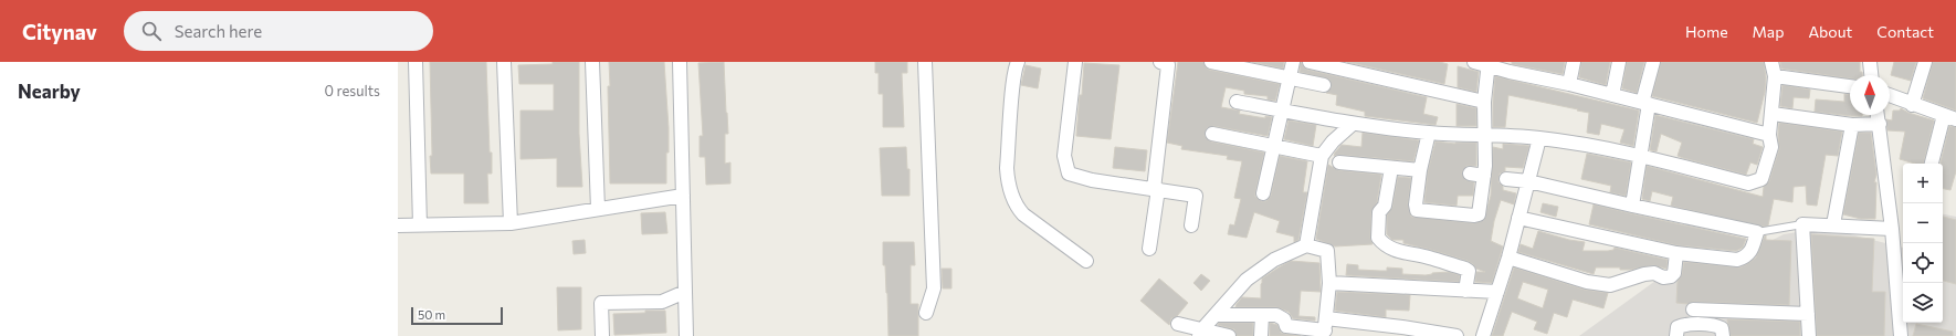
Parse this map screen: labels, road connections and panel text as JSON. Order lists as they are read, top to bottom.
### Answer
{
  "scale_bar": "50 m",
  "north": "top",
  "page": {
    "header": "Citynav",
    "search": "Search here",
    "nav": [
      "Home",
      "Map",
      "About",
      "Contact"
    ],
    "heading": ["Nearby", "0 results"],
    "map_buttons": ["+", "−"],
    "scale": "50 m"
  }
}
